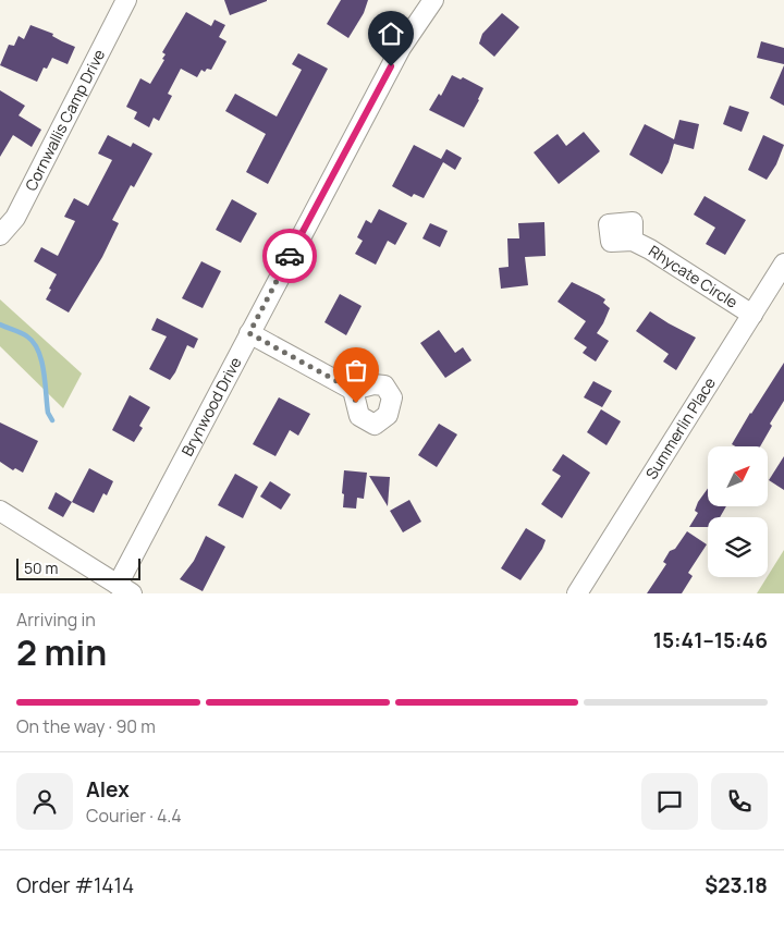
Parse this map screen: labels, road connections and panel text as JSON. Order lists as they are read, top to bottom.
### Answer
{
  "streets": {
    "street": [
      "Cornwallis Camp Drive",
      "Rhycate Circle",
      "Brynwood Drive",
      "Summerlin Place"
    ]
  },
  "crossings": [
    ["Rhycate Circle", "Summerlin Place"]
  ],
  "scale_bar": "50 m",
  "north": "top right",
  "page": {
    "scale": "50 m",
    "heading": ["2 min", "Arriving in", "15:41–15:46"],
    "panel": [
      "Alex",
      "Courier · 4.4",
      "Order #1414",
      "$23.18"
    ],
    "bar": "On the way · 90 m"
  }
}
